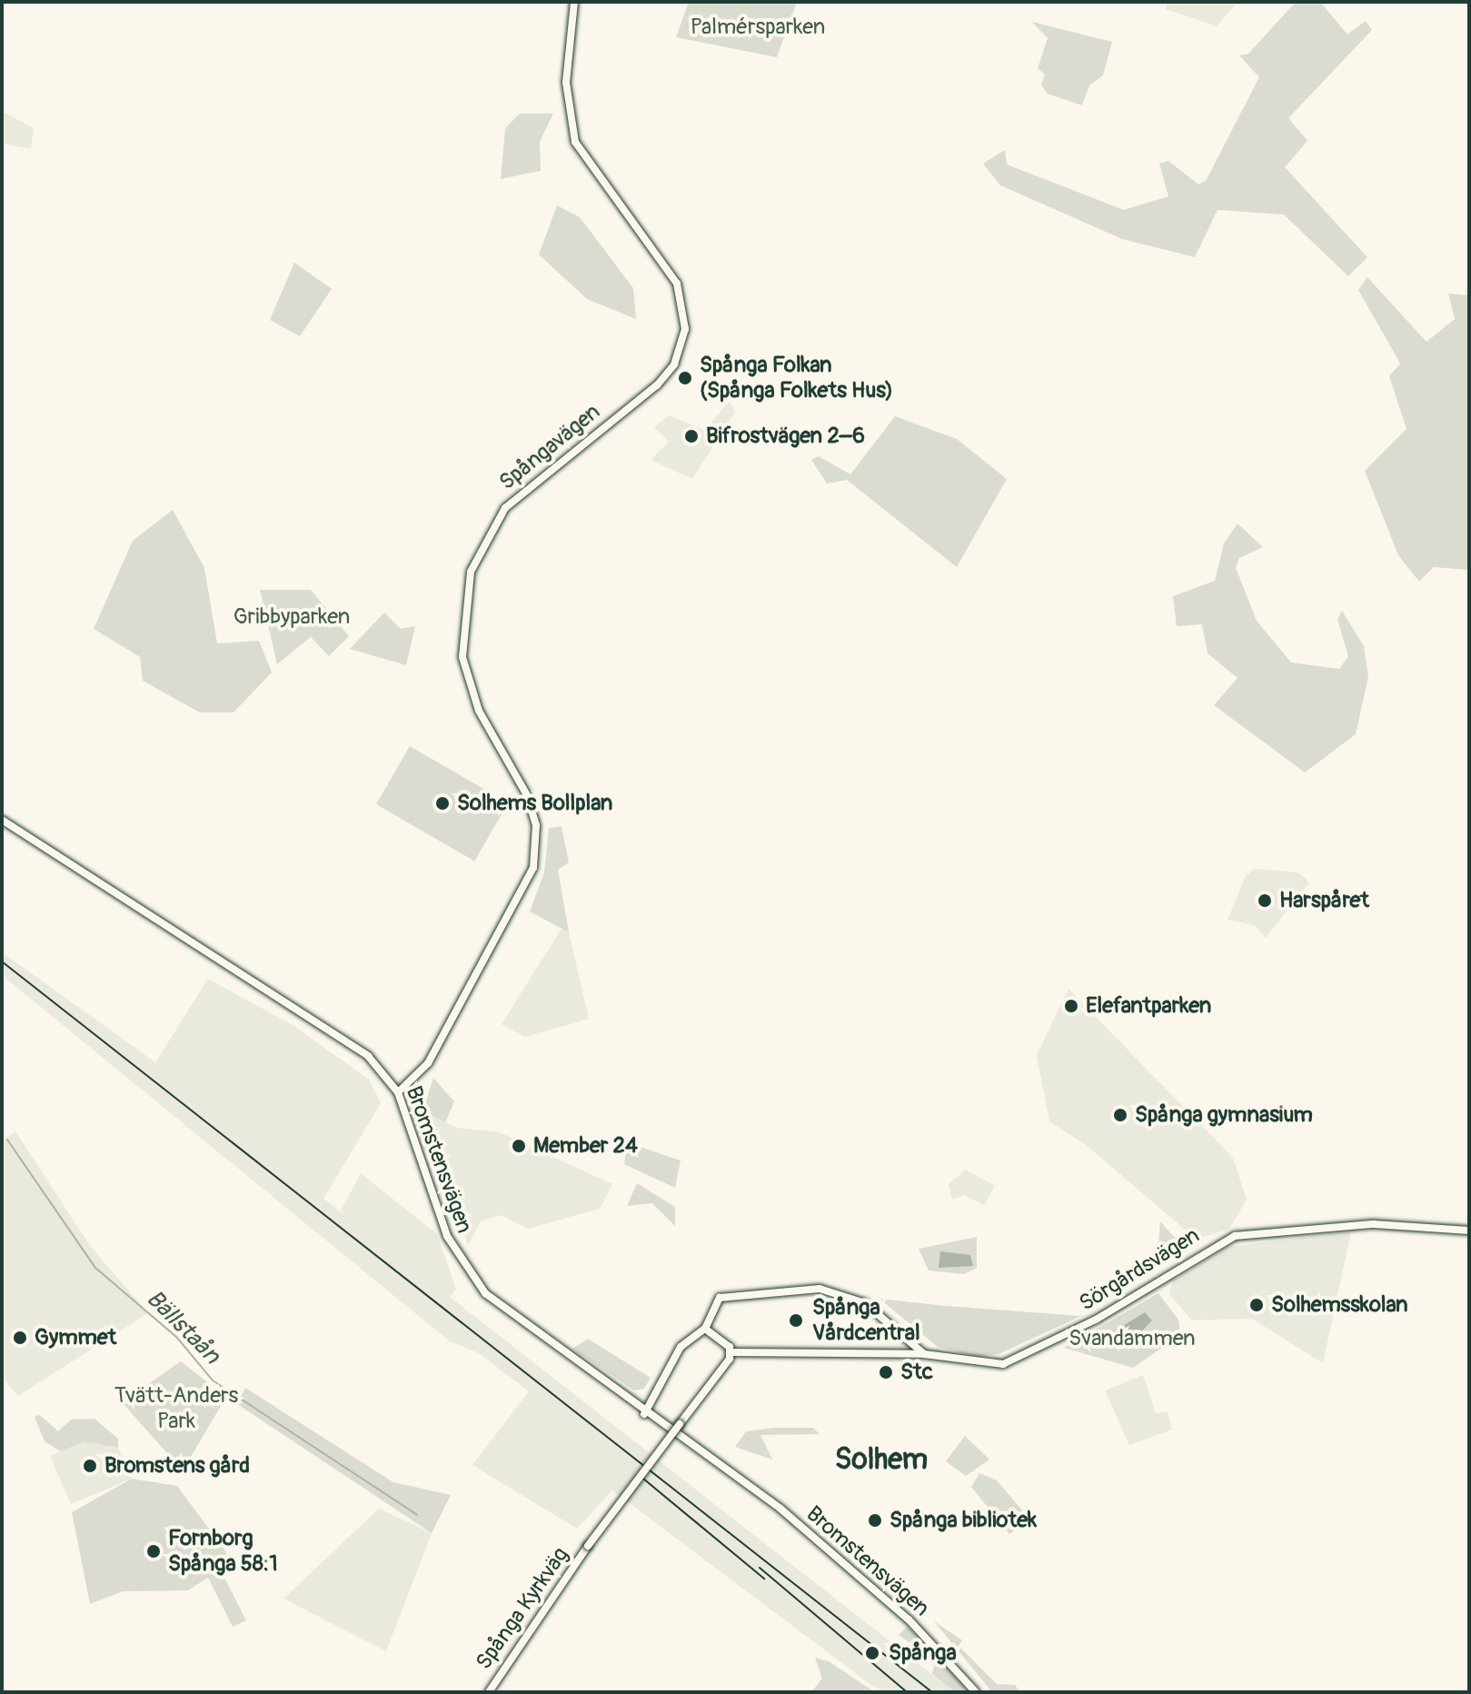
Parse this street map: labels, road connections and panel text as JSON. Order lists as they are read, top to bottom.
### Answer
{
  "streets": {
    "street": [
      "Spångavägen",
      "Bromstensvägen",
      "Sörgårdsvägen",
      "Spånga Kyrkväg"
    ]
  },
  "crossings": [
    ["Spångavägen", "Bromstensvägen"],
    ["Sörgårdsvägen", "Spånga Kyrkväg"]
  ],
  "districts": ["Solhem"],
  "water": ["Bällstaån"],
  "parks": [
    "Palmérsparken",
    "Gribbyparken",
    "Svandammen",
    "Tvätt-Anders Park"
  ],
  "places": [
    "Spånga Folkan (Spånga Folkets Hus)",
    "Bifrostvägen 2–6",
    "Solhems Bollplan",
    "Harspåret",
    "Elefantparken",
    "Spånga gymnasium",
    "Member 24",
    "Solhemsskolan",
    "Spånga Vårdcentral",
    "Gymmet",
    "Stc",
    "Bromstens gård",
    "Spånga bibliotek",
    "Fornborg Spånga 58:1",
    "Spånga"
  ]
}
